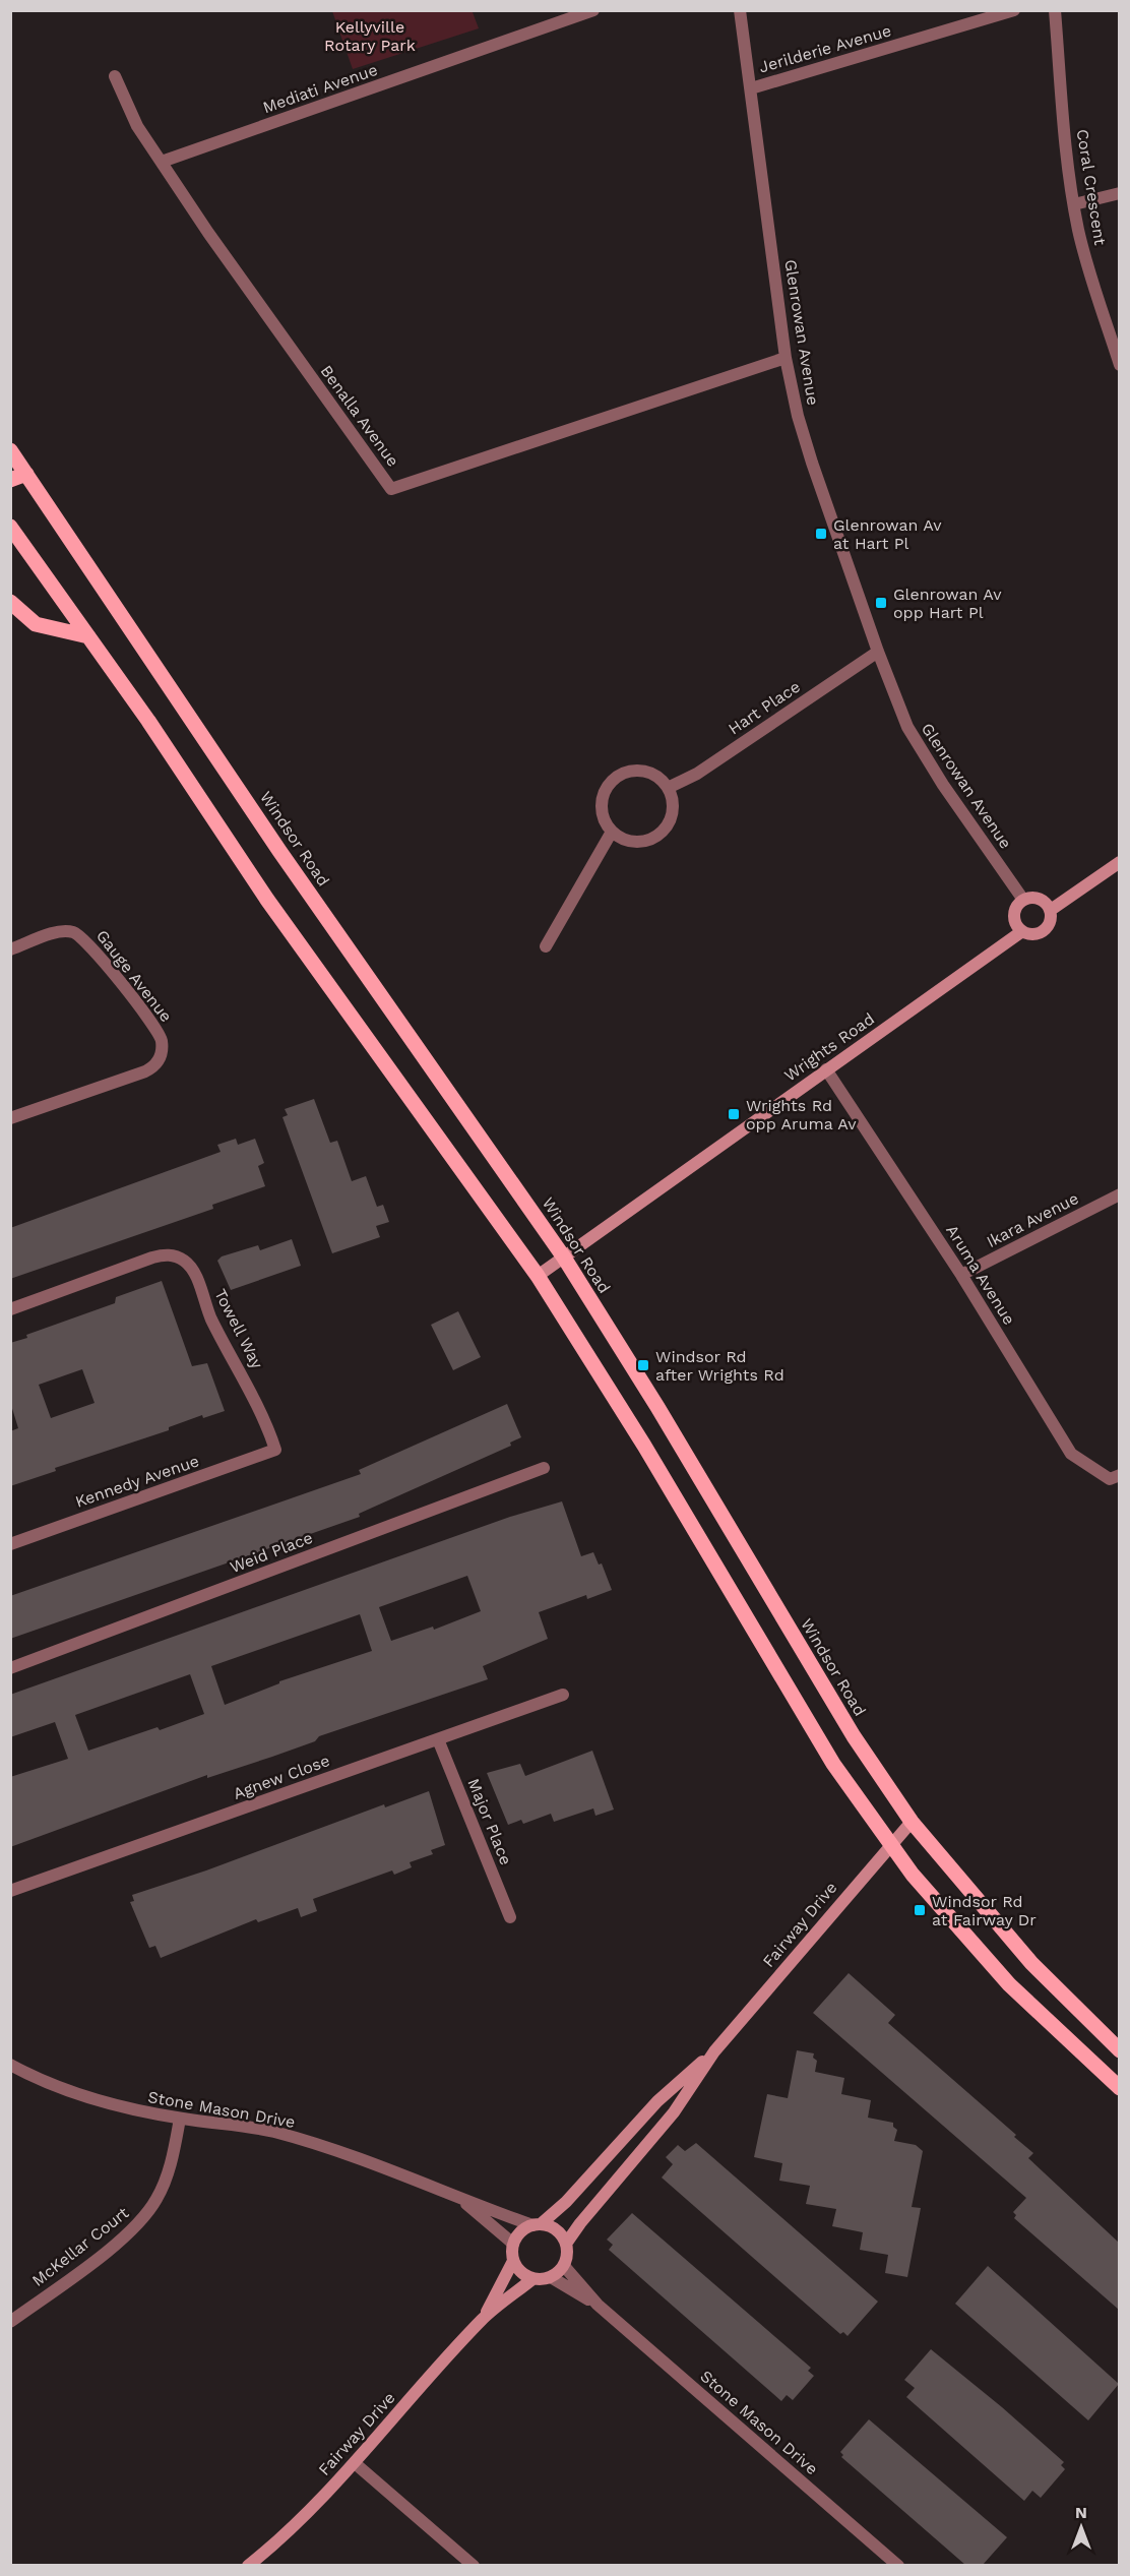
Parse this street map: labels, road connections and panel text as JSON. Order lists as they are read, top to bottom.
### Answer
{
  "streets": {
    "main road": ["Windsor Road"],
    "street": [
      "Jerilderie Avenue",
      "Mediati Avenue",
      "Coral Crescent",
      "Glenrowan Avenue",
      "Benalla Avenue",
      "Hart Place",
      "Gauge Avenue",
      "Wrights Road",
      "Ikara Avenue",
      "Aruma Avenue",
      "Towell Way",
      "Kennedy Avenue",
      "Weid Place",
      "Agnew Close",
      "Major Place",
      "Fairway Drive",
      "Stone Mason Drive",
      "McKellar Court"
    ]
  },
  "crossings": [
    ["Jerilderie Avenue", "Glenrowan Avenue"],
    ["Mediati Avenue", "Benalla Avenue"],
    ["Glenrowan Avenue", "Benalla Avenue"],
    ["Glenrowan Avenue", "Hart Place"],
    ["Glenrowan Avenue", "Wrights Road"],
    ["Windsor Road", "Wrights Road"],
    ["Windsor Road", "Fairway Drive"],
    ["Wrights Road", "Aruma Avenue"],
    ["Ikara Avenue", "Aruma Avenue"],
    ["Towell Way", "Kennedy Avenue"],
    ["Agnew Close", "Major Place"],
    ["Fairway Drive", "Stone Mason Drive"],
    ["Stone Mason Drive", "McKellar Court"]
  ],
  "parks": ["Kellyville Rotary Park"],
  "places": {
    "transit": [
      "Glenrowan Av at Hart Pl",
      "Glenrowan Av opp Hart Pl",
      "Wrights Rd opp Aruma Av",
      "Windsor Rd after Wrights Rd",
      "Windsor Rd at Fairway Dr"
    ]
  },
  "north": "top"
}
